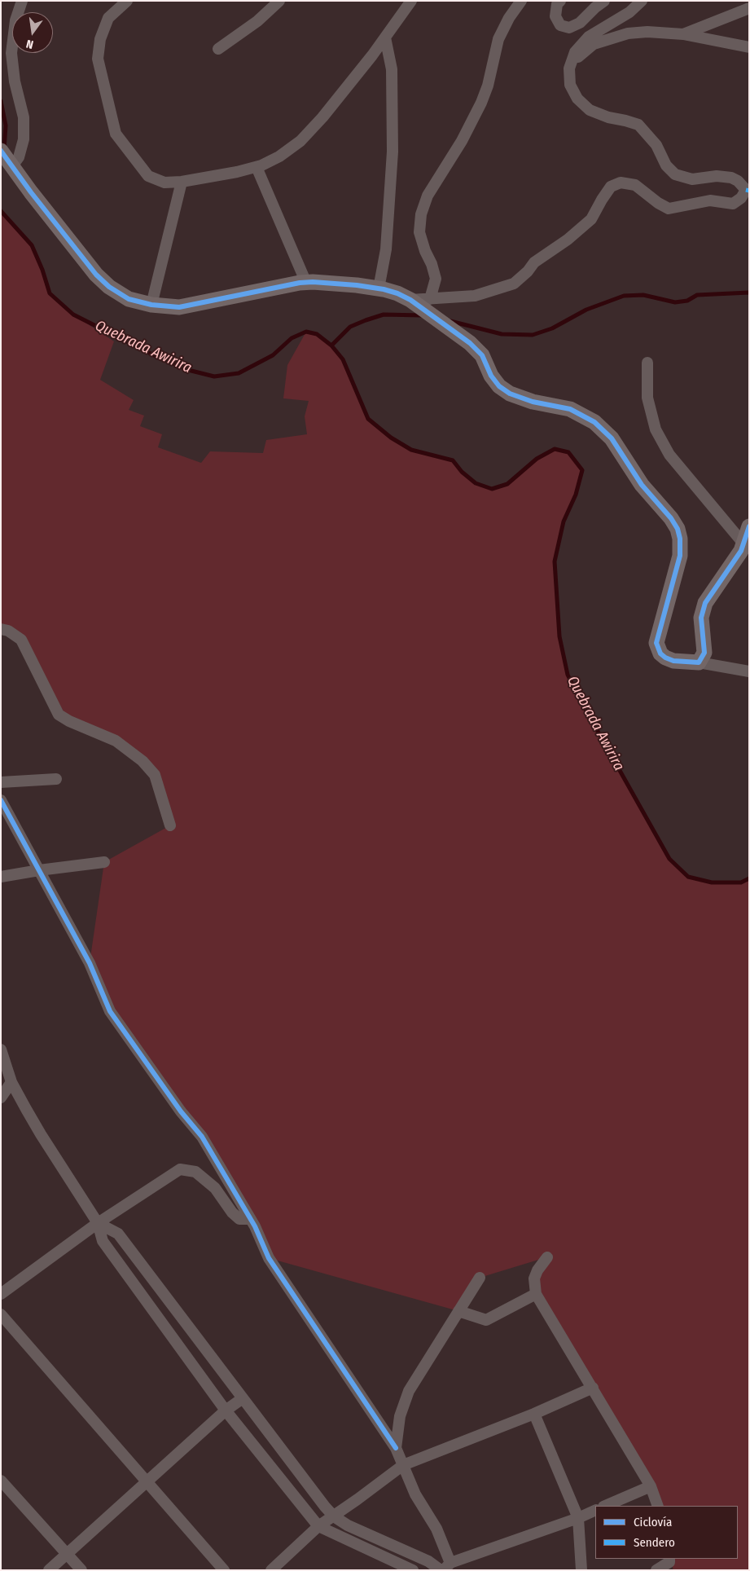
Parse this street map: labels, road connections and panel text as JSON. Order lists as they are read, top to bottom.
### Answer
{
  "water": ["Quebrada Awirira"],
  "legend": ["Ciclovía", "Sendero"],
  "north": "bottom"
}
